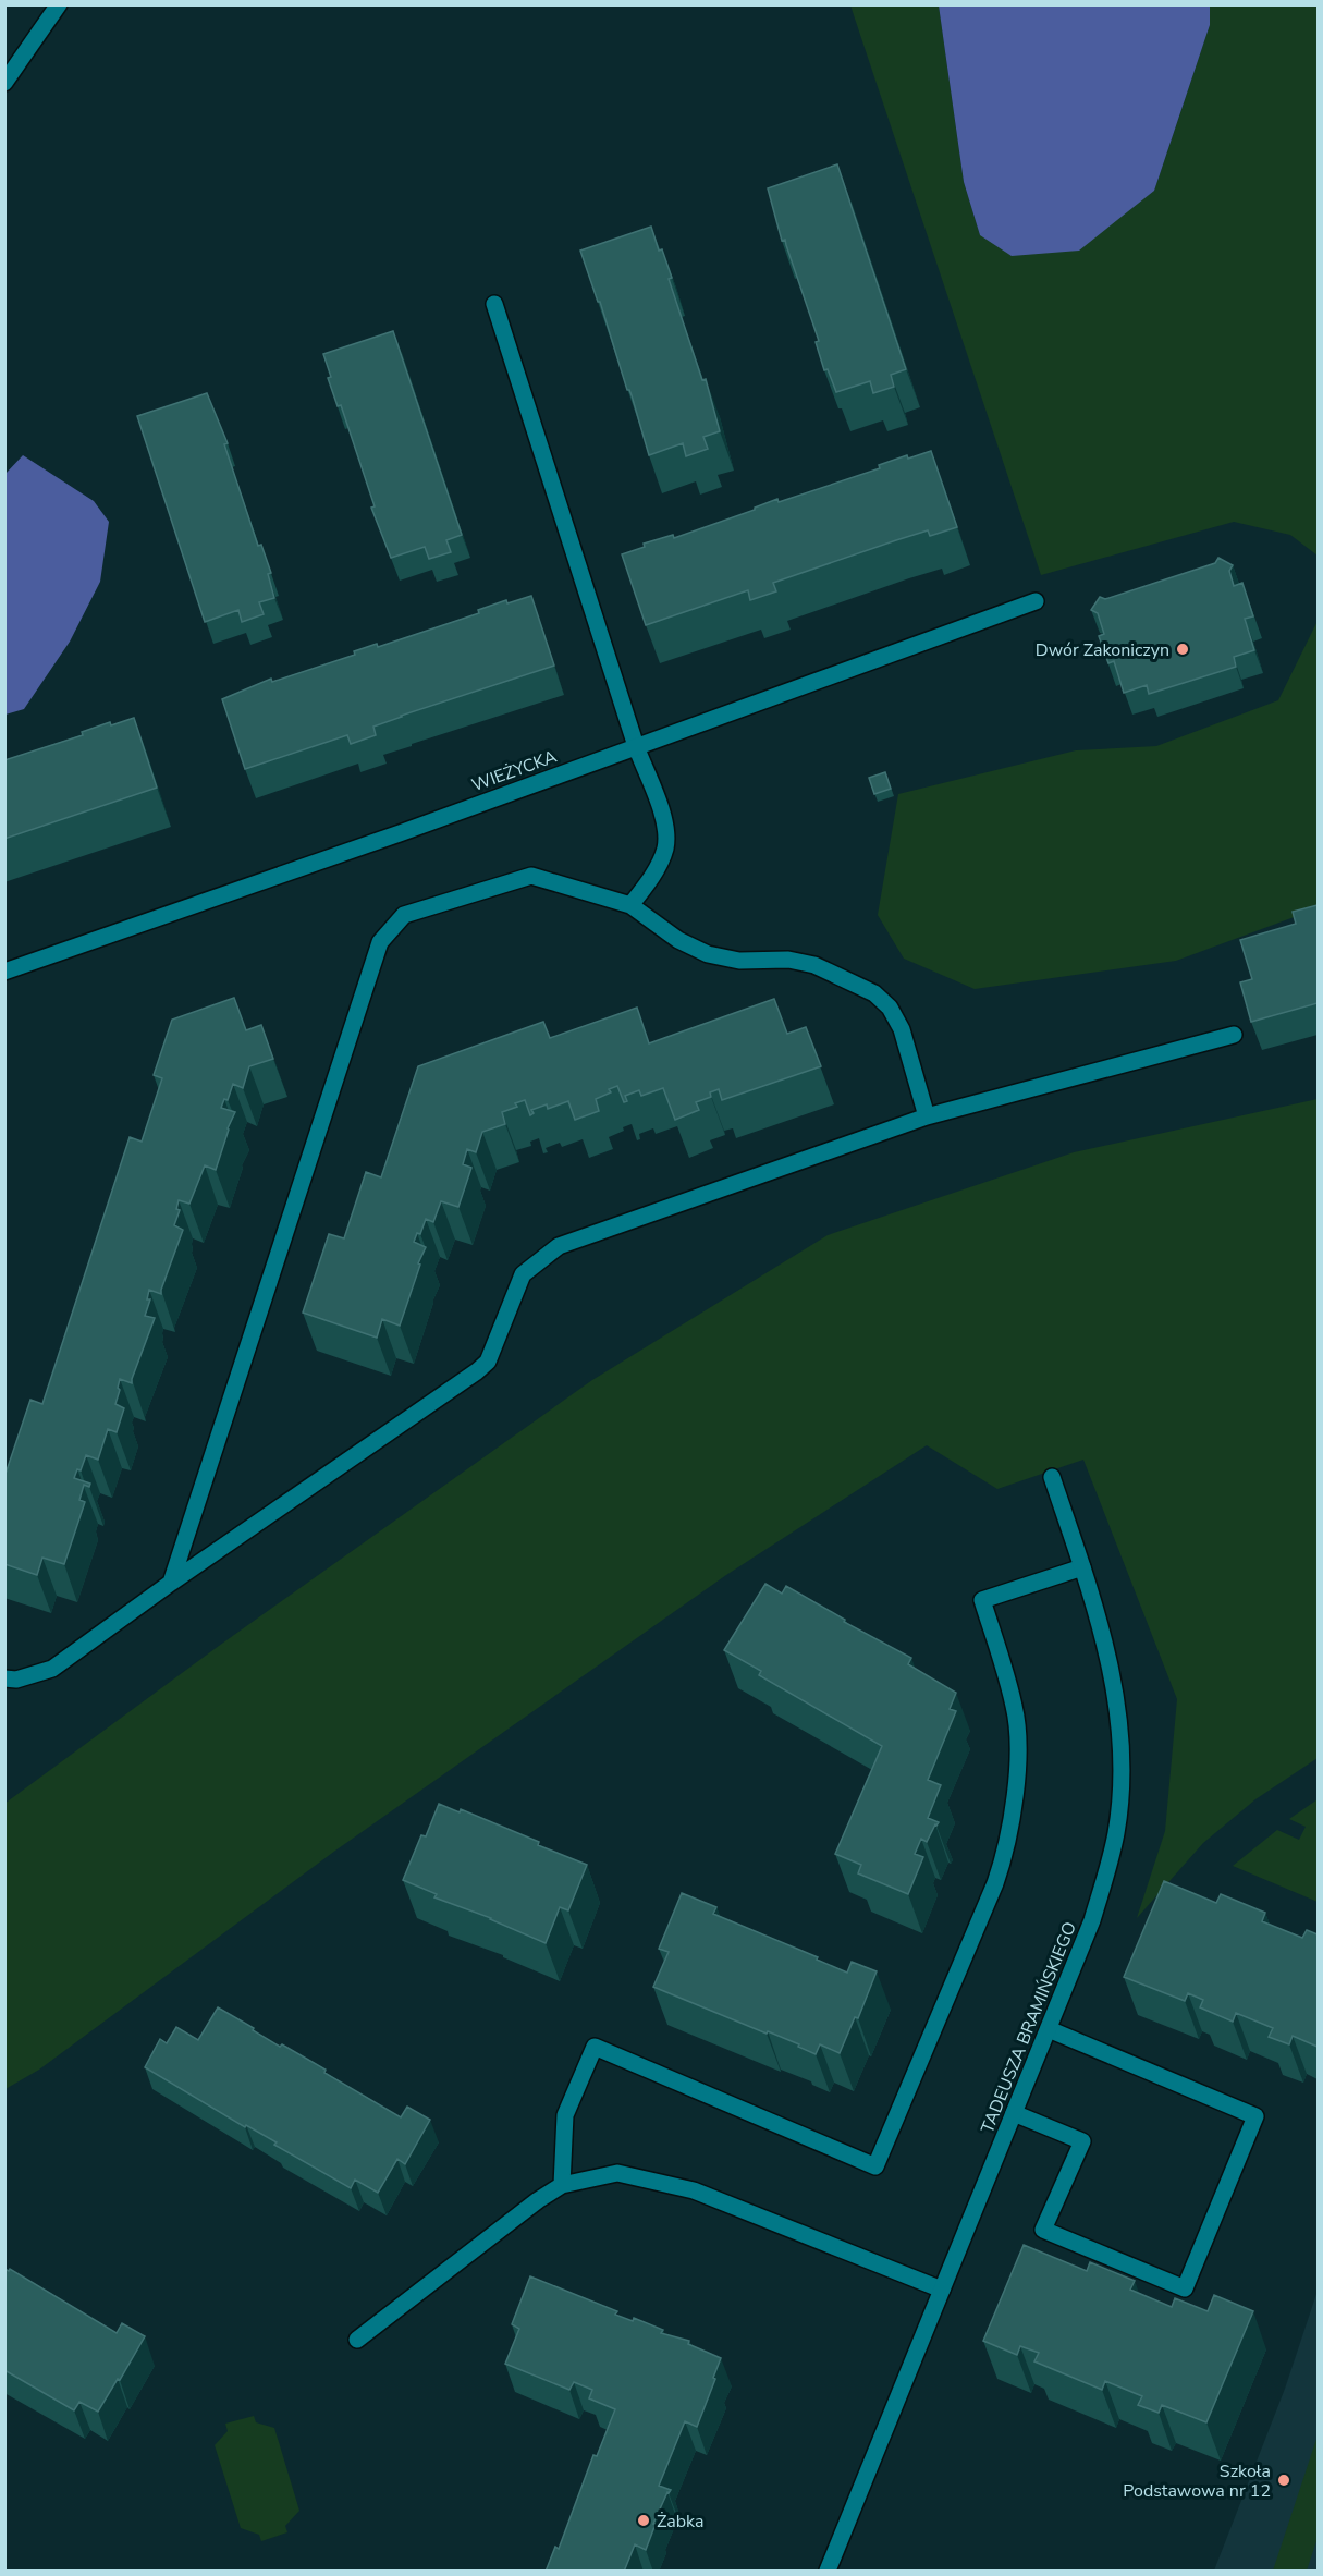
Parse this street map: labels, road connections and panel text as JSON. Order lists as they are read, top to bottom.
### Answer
{
  "streets": {
    "street": ["WIEŻYCKA", "TADEUSZA BRAMIŃSKIEGO"]
  },
  "places": ["Dwór Zakoniczyn", "Szkoła Podstawowa nr 12", "Żabka"]
}
